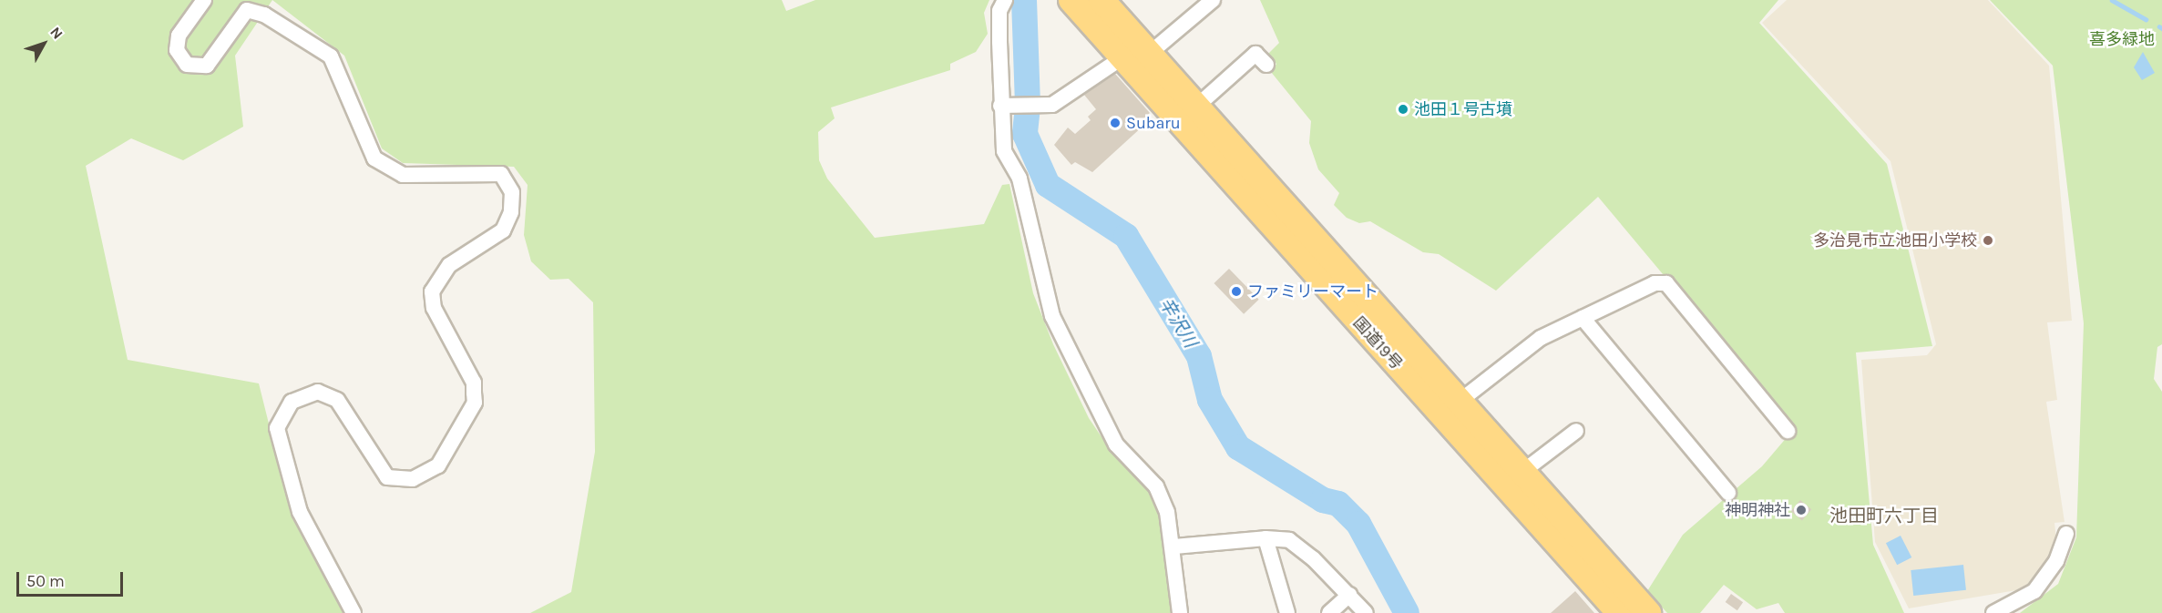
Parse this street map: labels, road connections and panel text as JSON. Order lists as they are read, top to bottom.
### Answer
{
  "streets": {
    "highway": ["国道19号"]
  },
  "districts": ["池田町六丁目"],
  "water": ["辛沢川"],
  "parks": ["喜多緑地"],
  "places": [
    "池田１号古墳",
    "Subaru",
    "多治見市立池田小学校",
    "ファミリーマート",
    "神明神社"
  ],
  "scale_bar": "50 m",
  "north": "top right"
}
